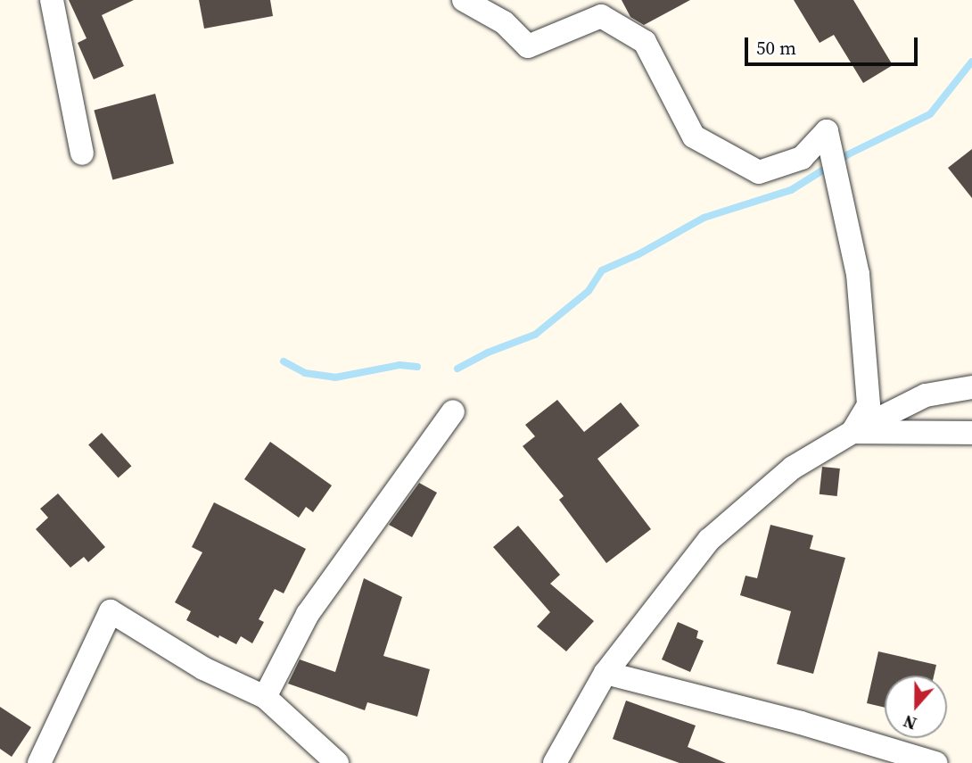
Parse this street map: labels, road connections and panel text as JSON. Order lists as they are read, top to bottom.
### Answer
{
  "scale_bar": "50 m",
  "north": "bottom"
}
